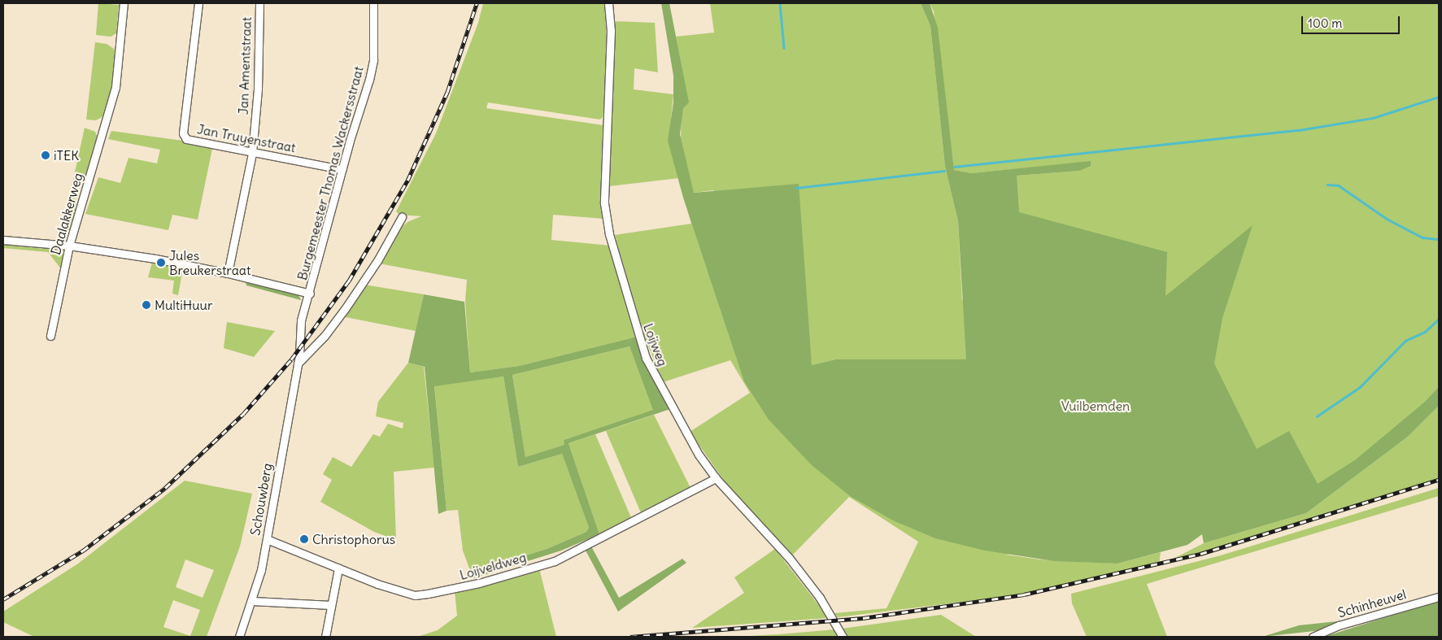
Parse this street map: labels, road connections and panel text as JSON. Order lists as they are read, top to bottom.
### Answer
{
  "streets": {
    "street": [
      "Jan Amentstraat",
      "Jan Truyenstraat",
      "Burgemeester Thomas Wackersstraat",
      "Daalakkerweg",
      "Loijweg",
      "Schouwberg",
      "Loijveldweg",
      "Schinheuvel"
    ]
  },
  "crossings": [
    ["Jan Amentstraat", "Jan Truyenstraat"],
    ["Jan Truyenstraat", "Burgemeester Thomas Wackersstraat"],
    ["Burgemeester Thomas Wackersstraat", "Schouwberg"],
    ["Loijweg", "Loijveldweg"],
    ["Schouwberg", "Loijveldweg"]
  ],
  "parks": ["Vuilbemden"],
  "places": [
    "iTEK",
    "Jules Breukerstraat",
    "MultiHuur",
    "Christophorus"
  ],
  "scale_bar": "100 m"
}
